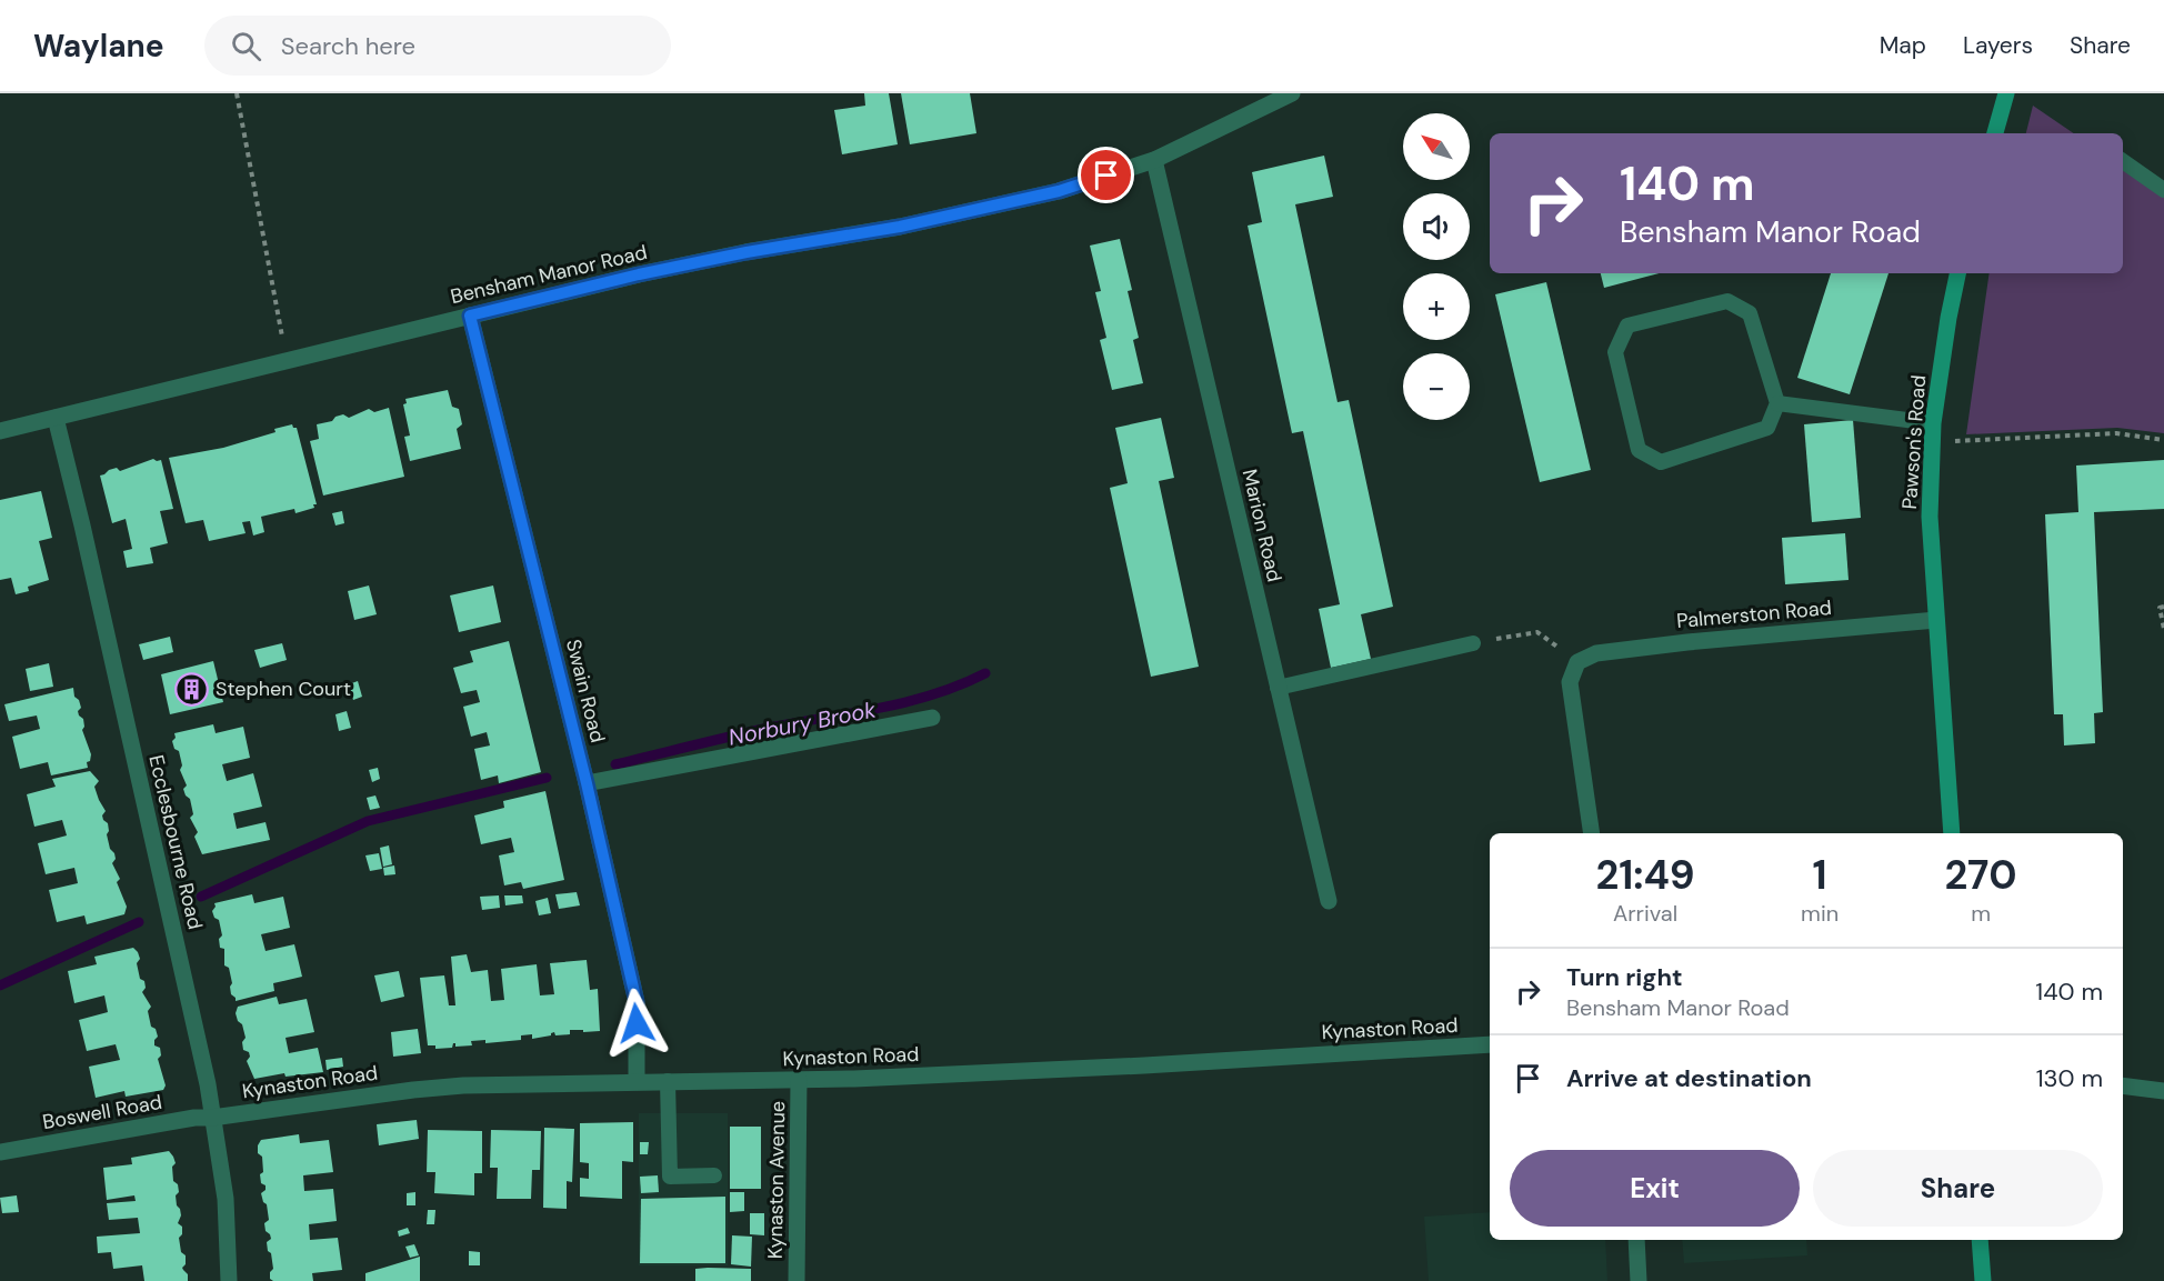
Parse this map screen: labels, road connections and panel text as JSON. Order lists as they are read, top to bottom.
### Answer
{
  "streets": {
    "street": [
      "Bensham Manor Road",
      "Pawson's Road",
      "Marion Road",
      "Palmerston Road",
      "Swain Road",
      "Ecclesbourne Road",
      "Kynaston Road",
      "Boswell Road",
      "Kynaston Avenue"
    ]
  },
  "crossings": [
    ["Bensham Manor Road", "Marion Road"],
    ["Bensham Manor Road", "Swain Road"],
    ["Bensham Manor Road", "Ecclesbourne Road"],
    ["Pawson's Road", "Palmerston Road"],
    ["Swain Road", "Kynaston Road"],
    ["Ecclesbourne Road", "Kynaston Road"],
    ["Ecclesbourne Road", "Boswell Road"],
    ["Kynaston Road", "Boswell Road"],
    ["Kynaston Road", "Kynaston Avenue"]
  ],
  "water": ["Norbury Brook"],
  "places": {
    "building": ["Stephen Court"]
  },
  "north": "top left",
  "page": {
    "header": "Waylane",
    "search": "Search here",
    "nav": ["Map", "Layers", "Share"],
    "map_buttons": ["+", "−"],
    "turn": ["140 m", "Bensham Manor Road"],
    "eta": [
      "21:49",
      "Arrival",
      "1",
      "min",
      "270",
      "m"
    ],
    "list": [
      {
        "name": "Turn right",
        "note": "Bensham Manor Road",
        "value": "140 m"
      },
      {
        "name": "Arrive at destination",
        "value": "130 m"
      }
    ],
    "buttons": ["Exit", "Share"]
  }
}
